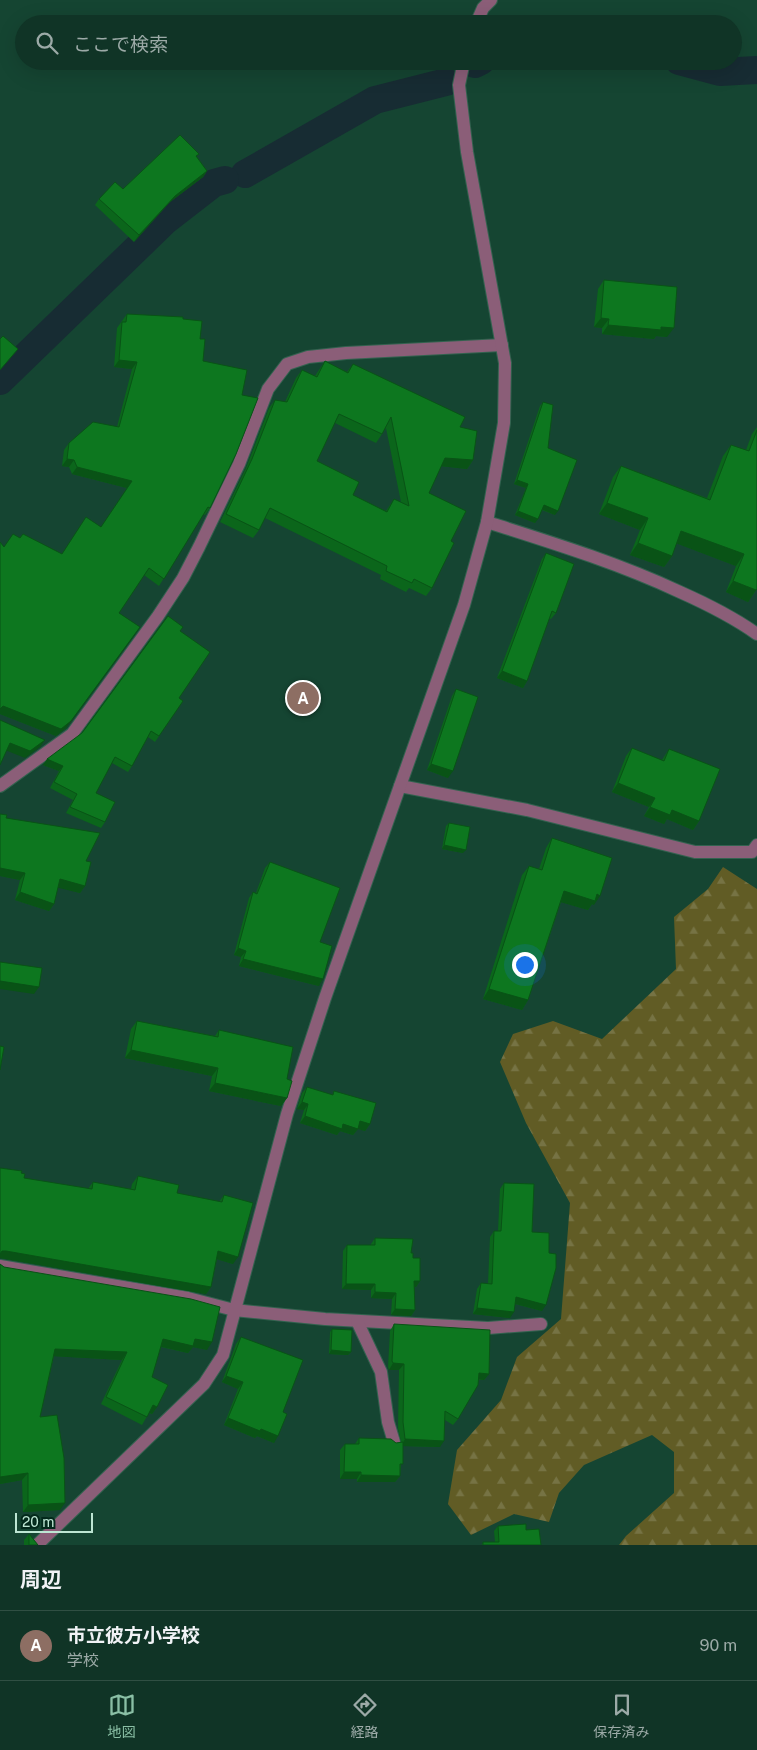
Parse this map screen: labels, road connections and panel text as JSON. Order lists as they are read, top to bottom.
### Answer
{
  "scale_bar": "20 m",
  "page": {
    "search": "ここで検索",
    "pins": "A",
    "scale": "20 m",
    "heading": "周辺",
    "list": [
      {
        "mark": "A",
        "name": "市立彼方小学校",
        "note": "学校",
        "value": "90 m"
      }
    ],
    "nav": ["地図", "経路", "保存済み"]
  }
}
